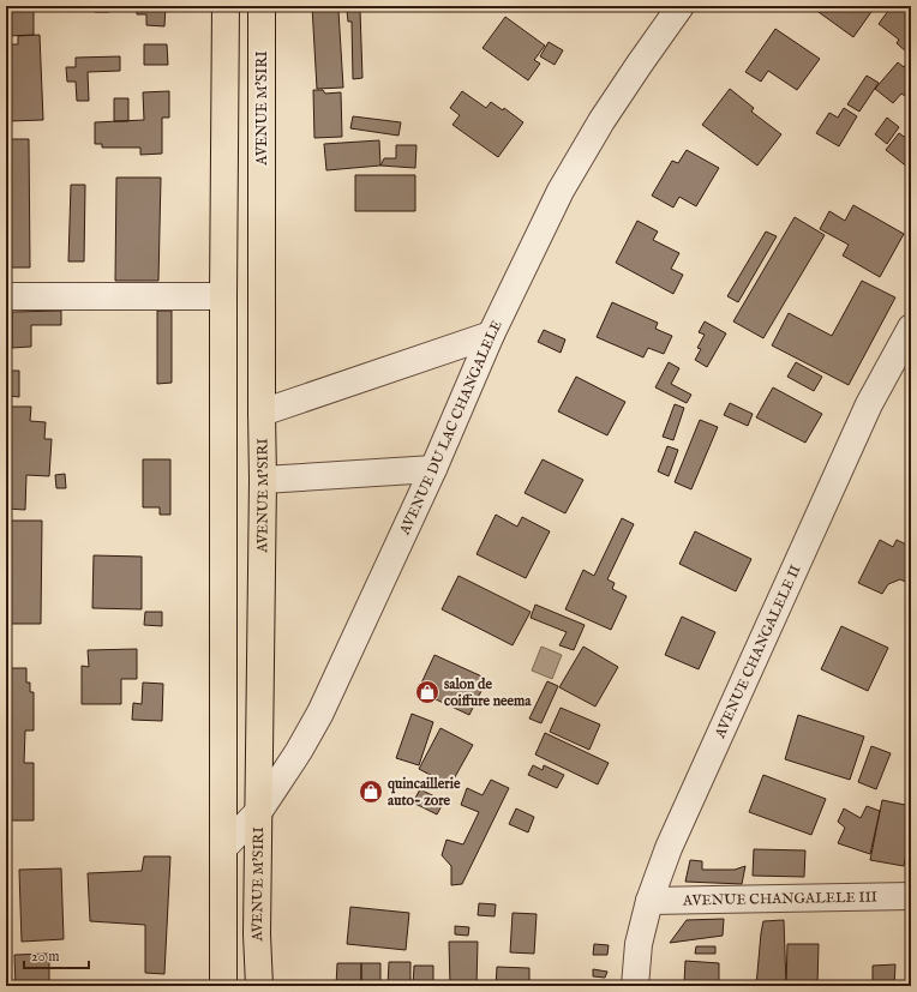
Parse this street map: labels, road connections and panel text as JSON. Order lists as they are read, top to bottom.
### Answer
{
  "streets": {
    "highway": ["AVENUE M'SIRI"],
    "street": ["AVENUE DU LAC CHANGALELE", "AVENUE CHANGALELE II", "AVENUE CHANGALELE III"]
  },
  "crossings": [
    ["AVENUE M'SIRI", "AVENUE DU LAC CHANGALELE"],
    ["AVENUE CHANGALELE II", "AVENUE CHANGALELE III"]
  ],
  "places": {
    "shop": ["salon de coiffure neema", "quincaillerie auto- zore"]
  },
  "scale_bar": "20 m"
}
